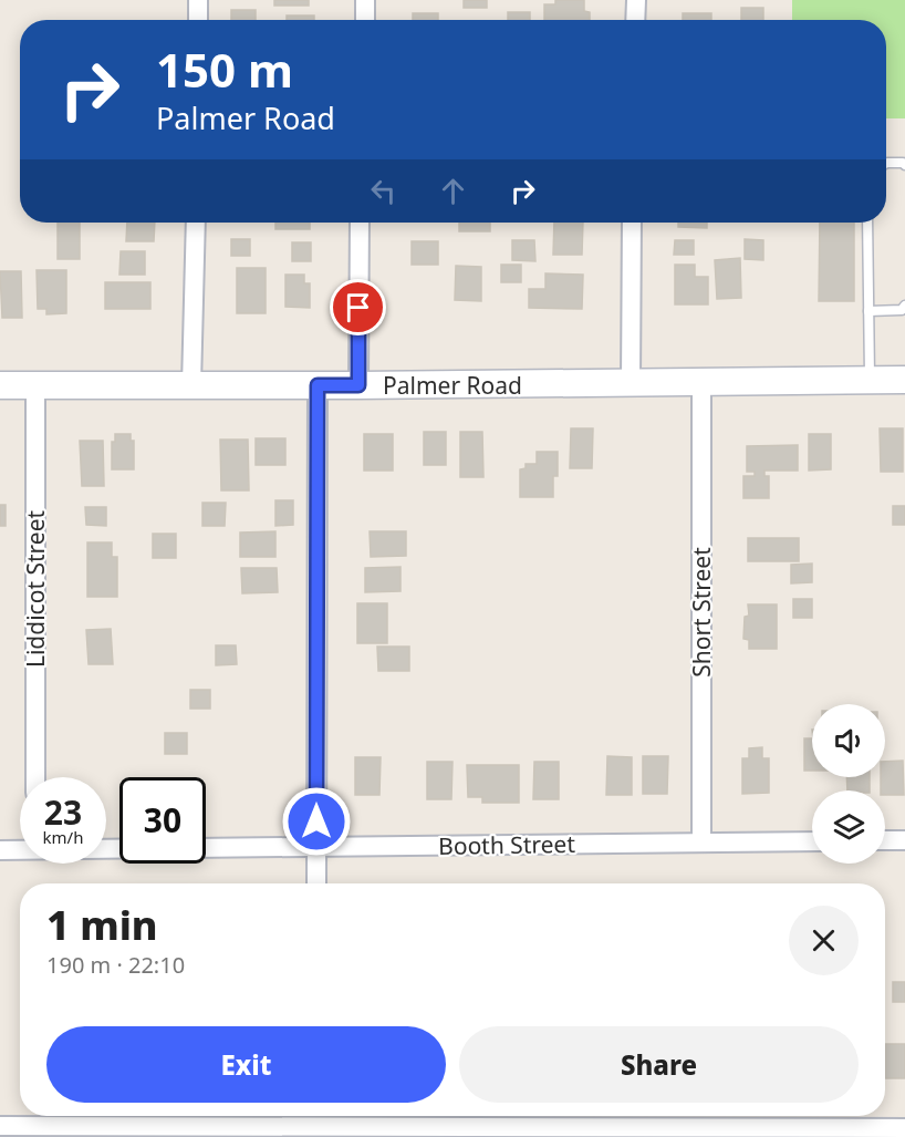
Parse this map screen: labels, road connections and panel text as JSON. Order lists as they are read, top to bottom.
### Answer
{
  "streets": {
    "street": [
      "Palmer Road",
      "Liddicot Street",
      "Short Street",
      "Booth Street"
    ]
  },
  "crossings": [
    ["Palmer Road", "Liddicot Street"],
    ["Palmer Road", "Short Street"],
    ["Short Street", "Booth Street"]
  ],
  "page": {
    "turn": ["150 m", "Palmer Road"],
    "speed": "23 km/h",
    "limit": "30",
    "heading": ["1 min", "190 m · 22:10"],
    "buttons": ["Exit", "Share"]
  }
}
